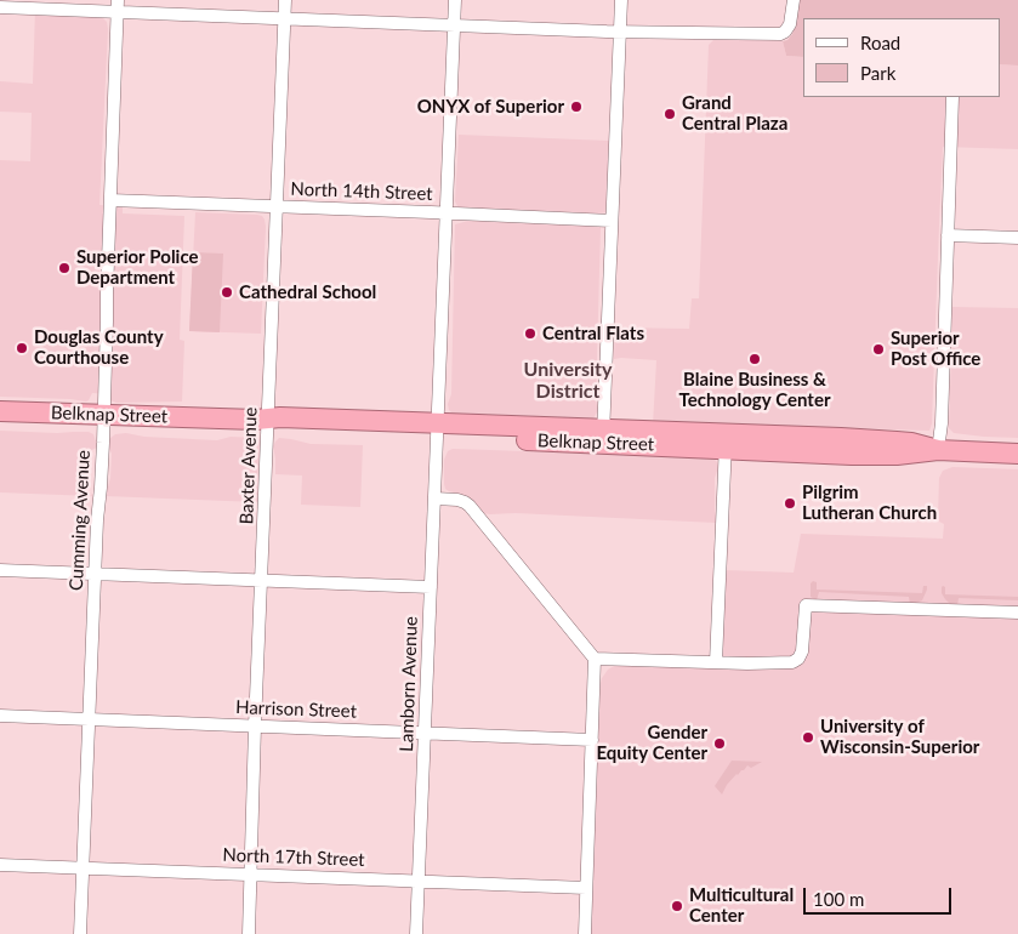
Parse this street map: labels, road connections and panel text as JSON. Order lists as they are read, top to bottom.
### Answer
{
  "streets": {
    "highway": ["Belknap Street"],
    "street": [
      "North 14th Street",
      "Baxter Avenue",
      "Cumming Avenue",
      "Lamborn Avenue",
      "Harrison Street",
      "North 17th Street"
    ]
  },
  "crossings": [
    ["North 14th Street", "Baxter Avenue"],
    ["North 14th Street", "Cumming Avenue"],
    ["North 14th Street", "Lamborn Avenue"],
    ["Belknap Street", "Baxter Avenue"],
    ["Belknap Street", "Cumming Avenue"],
    ["Belknap Street", "Lamborn Avenue"],
    ["Baxter Avenue", "Harrison Street"],
    ["Baxter Avenue", "North 17th Street"],
    ["Cumming Avenue", "Harrison Street"],
    ["Cumming Avenue", "North 17th Street"],
    ["Lamborn Avenue", "Harrison Street"],
    ["Lamborn Avenue", "North 17th Street"]
  ],
  "districts": ["University District"],
  "places": [
    "ONYX of Superior",
    "Grand Central Plaza",
    "Superior Police Department",
    "Cathedral School",
    "Central Flats",
    "Douglas County Courthouse",
    "Superior Post Office",
    "Blaine Business & Technology Center",
    "Pilgrim Lutheran Church",
    "University of Wisconsin-Superior",
    "Gender Equity Center",
    "Multicultural Center"
  ],
  "legend": ["Road", "Park"],
  "scale_bar": "100 m"
}
